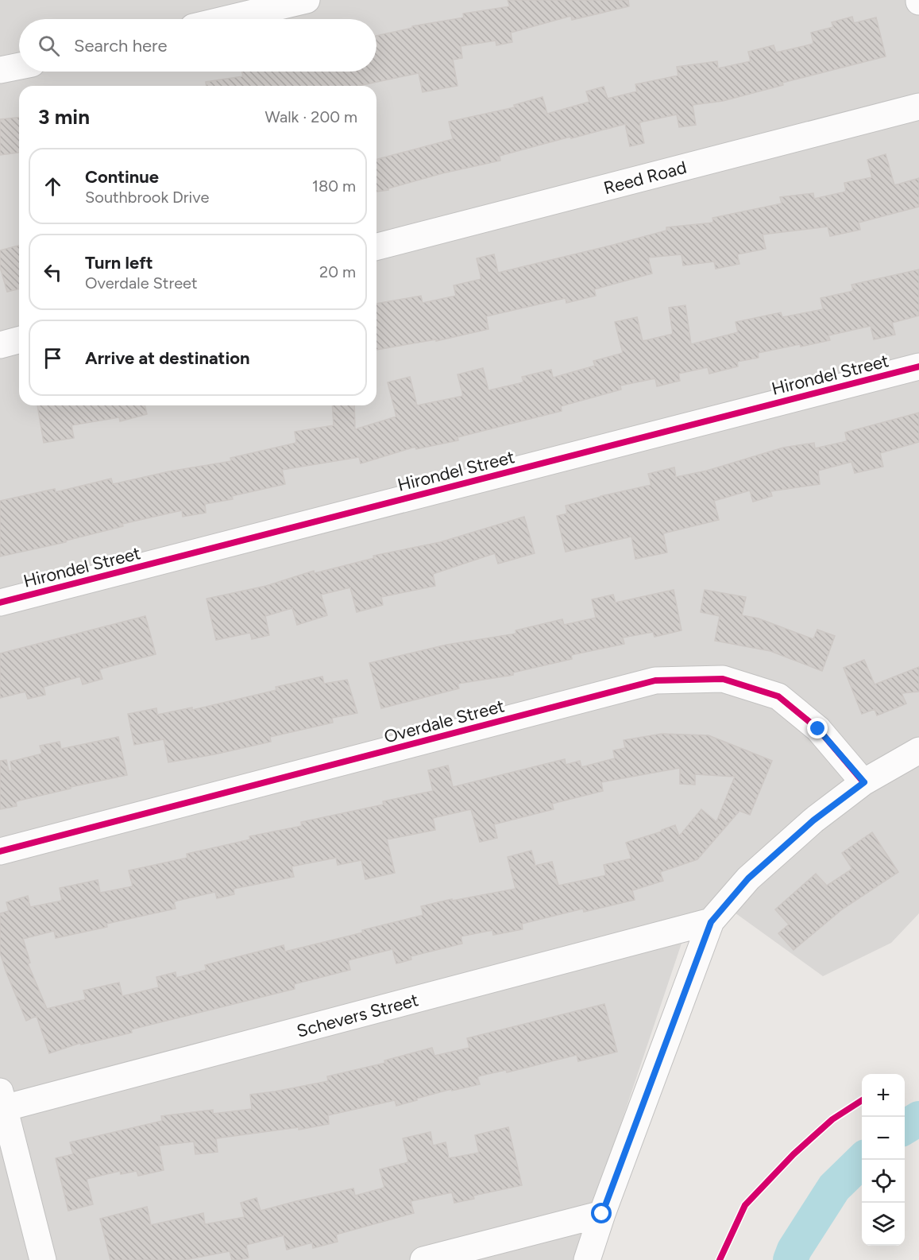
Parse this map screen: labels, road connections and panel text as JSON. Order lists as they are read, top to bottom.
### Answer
{
  "streets": {
    "street": [
      "Reed Road",
      "Hirondel Street",
      "Overdale Street",
      "Schevers Street"
    ]
  },
  "page": {
    "search": "Search here",
    "heading": ["3 min", "Walk · 200 m"],
    "list": [
      ["Continue", "Southbrook Drive", "180 m"],
      ["Turn left", "Overdale Street", "20 m"],
      "Arrive at destination"
    ],
    "map_buttons": ["+", "−"]
  }
}
